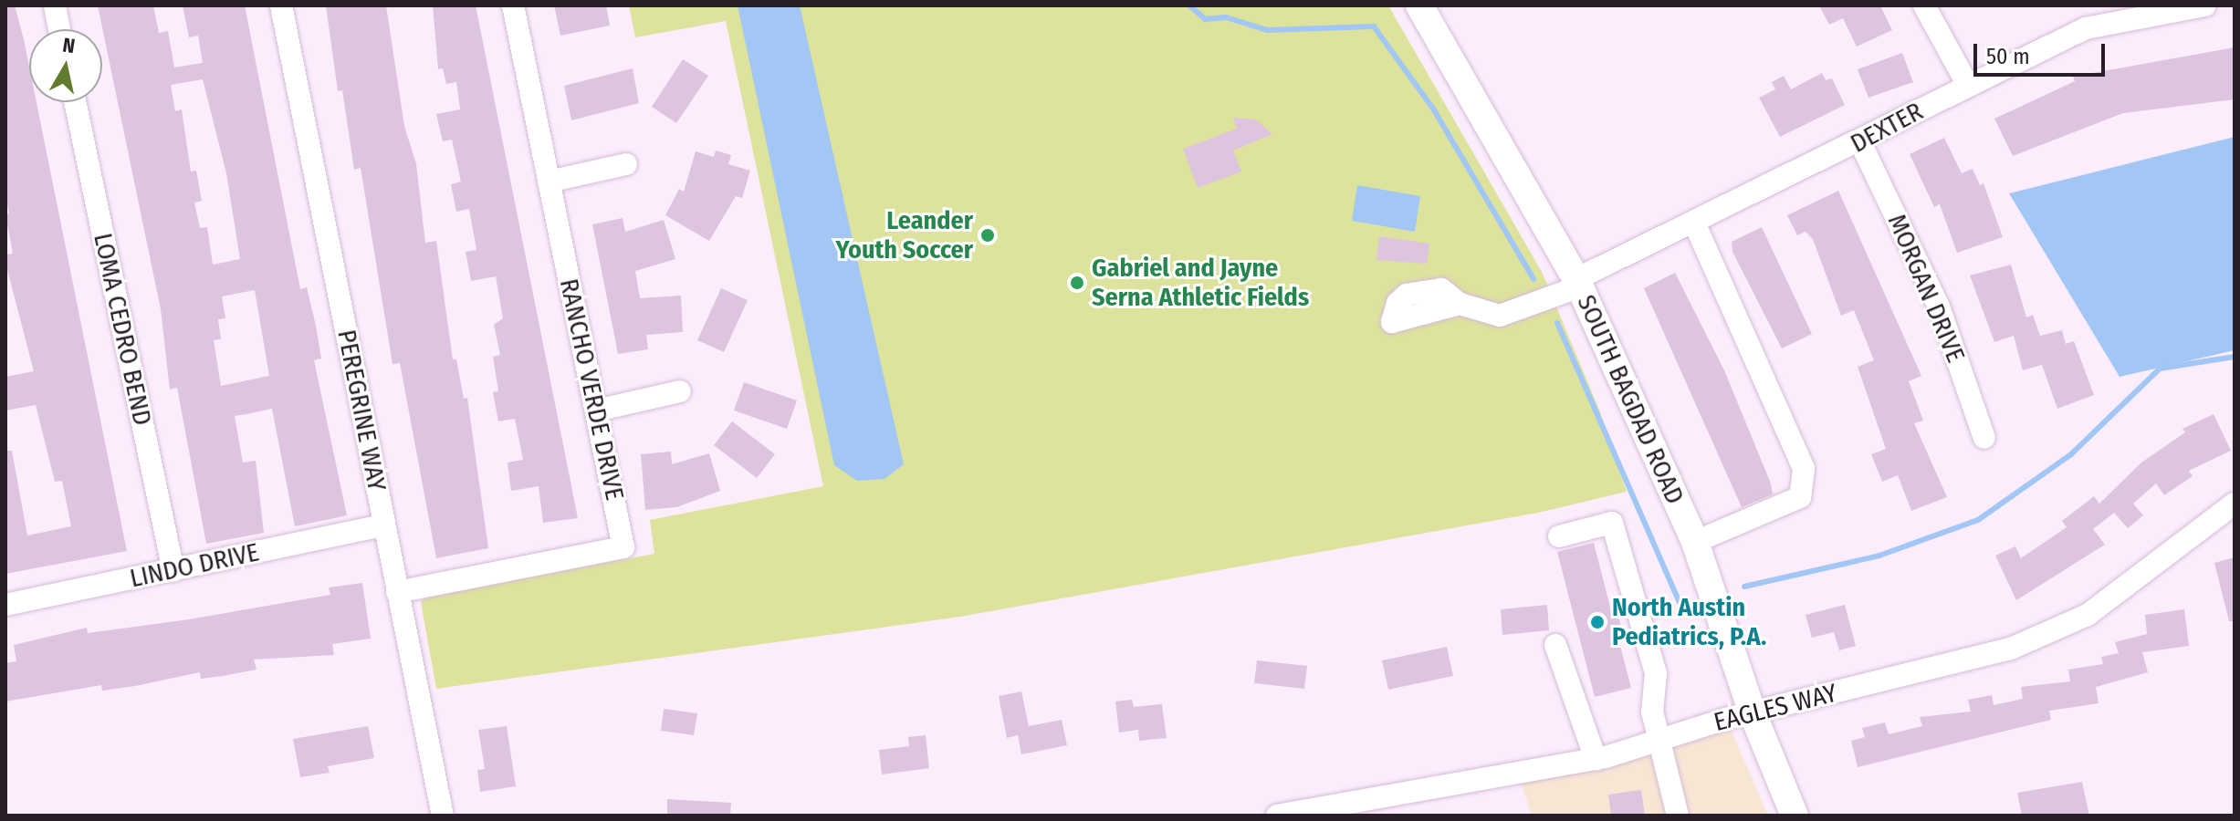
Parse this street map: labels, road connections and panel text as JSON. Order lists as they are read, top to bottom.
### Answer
{
  "streets": {
    "main road": ["SOUTH BAGDAD ROAD"],
    "street": [
      "DEXTER",
      "MORGAN DRIVE",
      "LOMA CEDRO BEND",
      "RANCHO VERDE DRIVE",
      "PEREGRINE WAY",
      "LINDO DRIVE",
      "EAGLES WAY"
    ]
  },
  "crossings": [
    ["DEXTER", "MORGAN DRIVE"],
    ["DEXTER", "SOUTH BAGDAD ROAD"],
    ["LOMA CEDRO BEND", "LINDO DRIVE"],
    ["RANCHO VERDE DRIVE", "PEREGRINE WAY"],
    ["SOUTH BAGDAD ROAD", "EAGLES WAY"],
    ["PEREGRINE WAY", "LINDO DRIVE"]
  ],
  "places": ["Leander Youth Soccer", "Gabriel and Jayne Serna Athletic Fields", "North Austin Pediatrics, P.A."],
  "scale_bar": "50 m",
  "north": "top"
}
